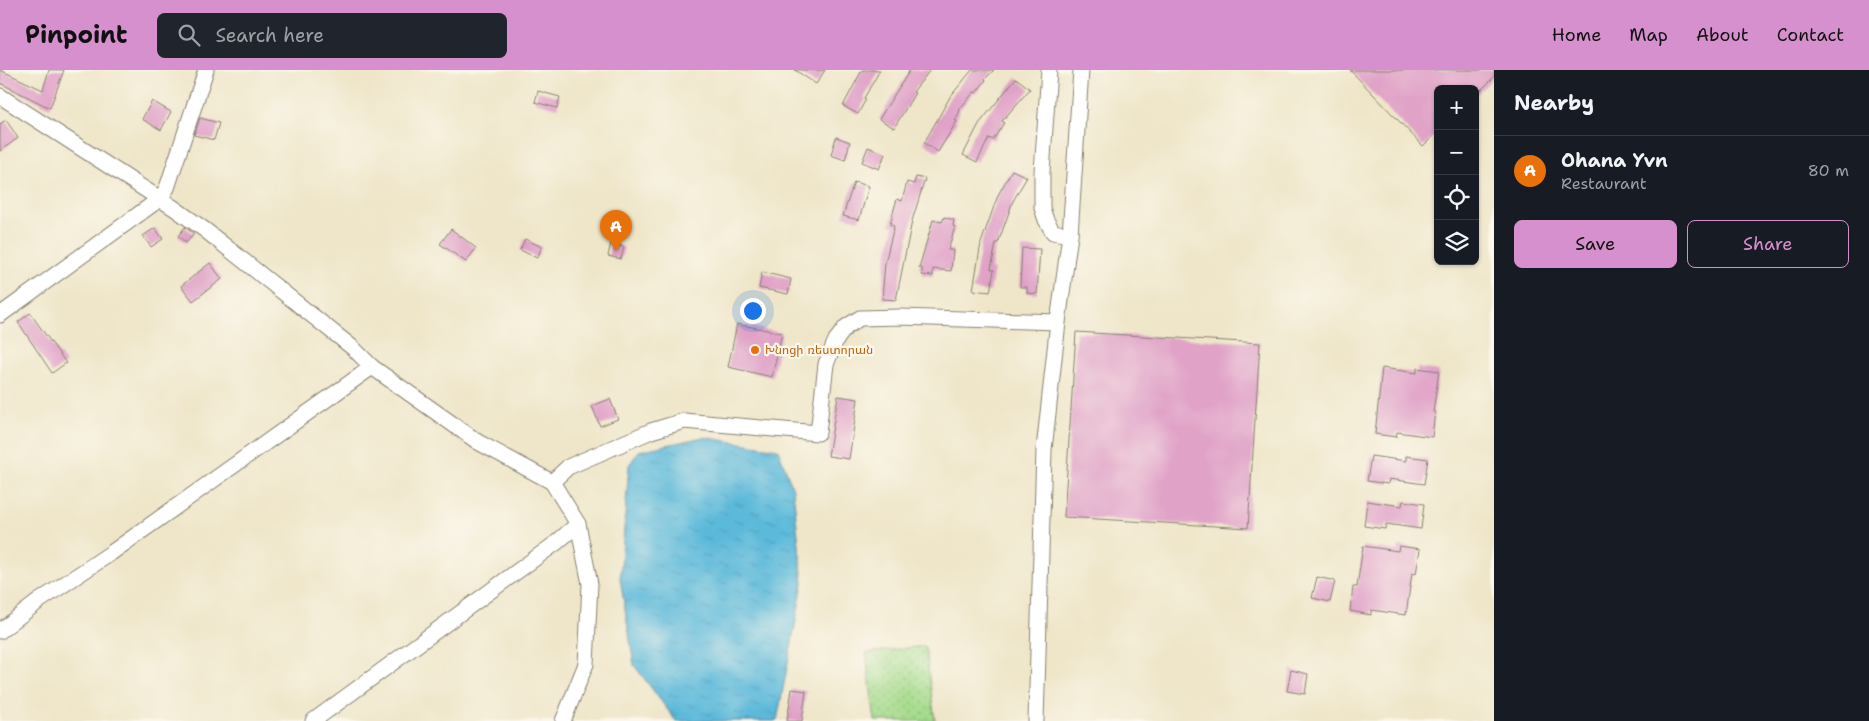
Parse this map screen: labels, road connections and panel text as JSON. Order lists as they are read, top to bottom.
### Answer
{
  "places": ["Խնոցի ռեստորան"],
  "page": {
    "header": "Pinpoint",
    "search": "Search here",
    "nav": [
      "Home",
      "Map",
      "About",
      "Contact"
    ],
    "heading": "Nearby",
    "map_buttons": ["+", "−"],
    "list": [
      {
        "mark": "A",
        "name": "Ohana Yvn",
        "note": "Restaurant",
        "value": "80 m"
      }
    ],
    "buttons": ["Save", "Share"],
    "pins": "A"
  }
}
